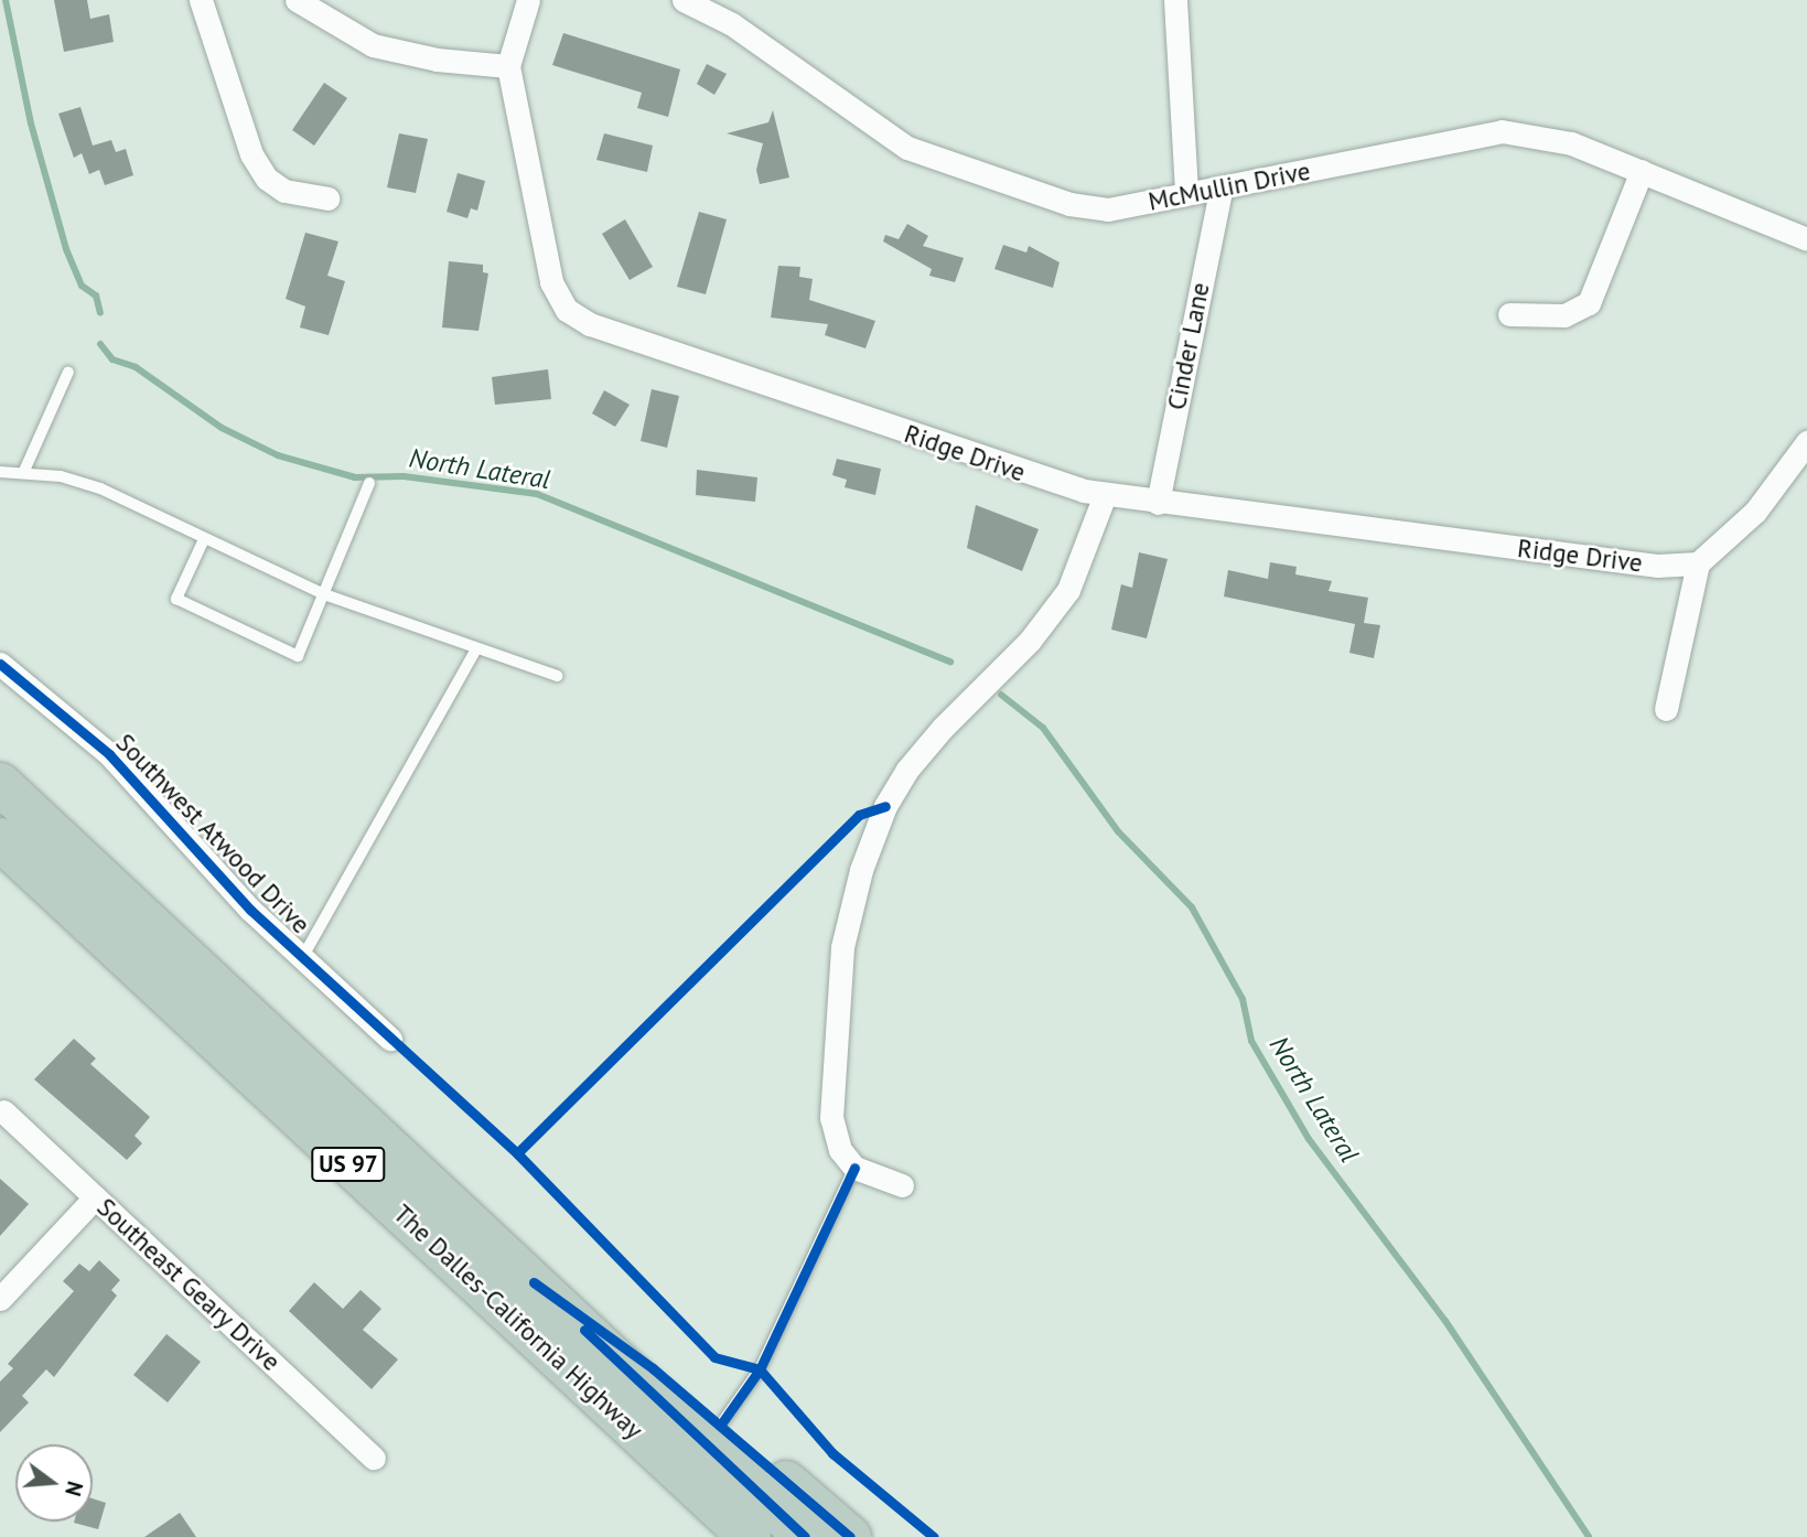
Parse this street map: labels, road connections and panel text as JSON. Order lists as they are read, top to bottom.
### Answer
{
  "streets": {
    "highway": ["US 97", "The Dalles-California Highway"],
    "street": [
      "McMullin Drive",
      "Cinder Lane",
      "Ridge Drive",
      "Southwest Atwood Drive",
      "Southeast Geary Drive"
    ]
  },
  "crossings": [
    ["McMullin Drive", "Cinder Lane"],
    ["Cinder Lane", "Ridge Drive"],
    ["US 97", "The Dalles-California Highway"]
  ],
  "water": ["North Lateral"],
  "north": "right"
}
